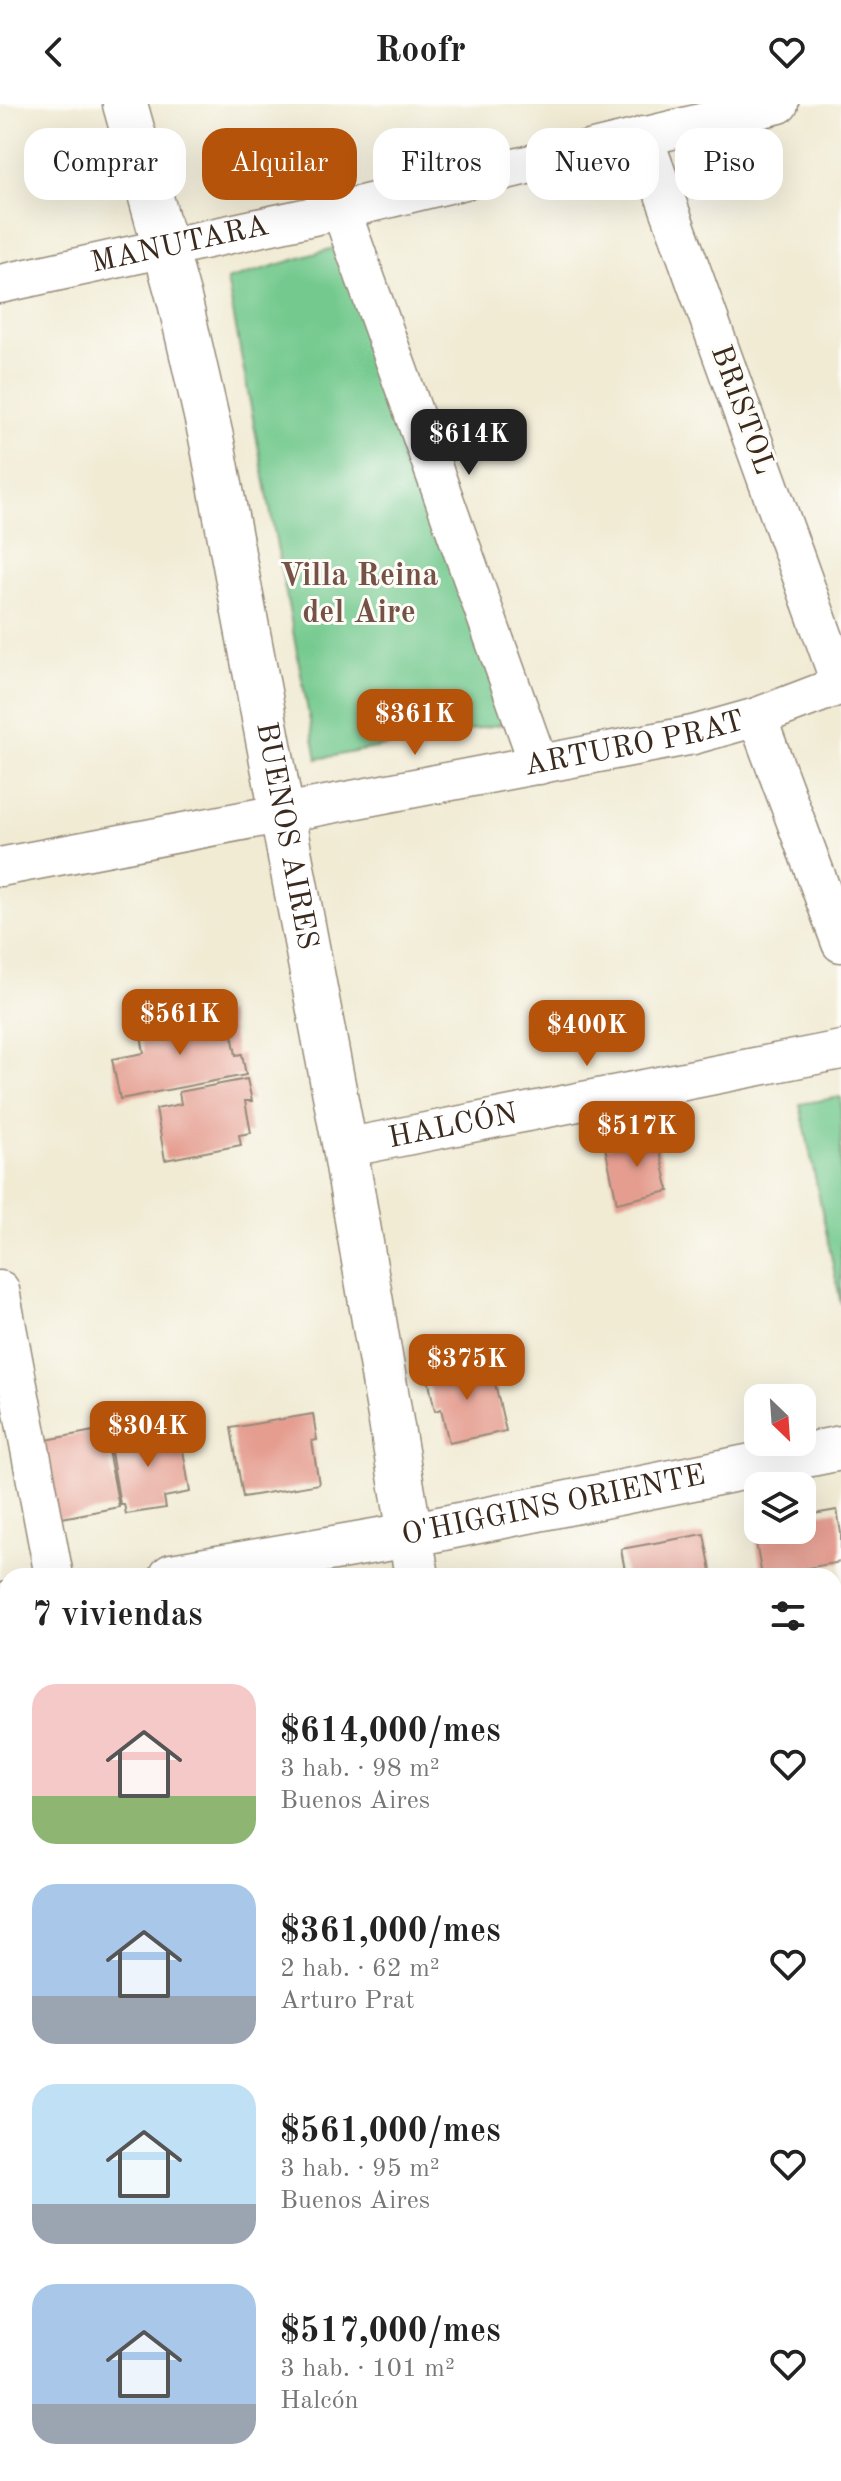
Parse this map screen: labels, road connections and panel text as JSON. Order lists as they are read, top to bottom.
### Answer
{
  "streets": {
    "street": [
      "MANUTARA",
      "BRISTOL",
      "ARTURO PRAT",
      "BUENOS AIRES",
      "HALCÓN",
      "O'HIGGINS ORIENTE"
    ]
  },
  "crossings": [
    ["MANUTARA", "BUENOS AIRES"],
    ["BRISTOL", "ARTURO PRAT"],
    ["ARTURO PRAT", "BUENOS AIRES"],
    ["BUENOS AIRES", "HALCÓN"],
    ["BUENOS AIRES", "O'HIGGINS ORIENTE"]
  ],
  "districts": ["Villa Reina del Aire"],
  "north": "bottom right",
  "page": {
    "header": "Roofr",
    "chip": [
      "Comprar",
      "Alquilar",
      "Filtros",
      "Nuevo",
      "Piso"
    ],
    "price": [
      "$614K",
      "$361K",
      "$561K",
      "$400K",
      "$517K",
      "$375K",
      "$304K"
    ],
    "heading": "7 viviendas",
    "list": [
      {
        "name": "$614,000/mes",
        "note": "3 hab. · 98 m² · Buenos Aires"
      },
      {
        "name": "$361,000/mes",
        "note": "2 hab. · 62 m² · Arturo Prat"
      },
      {
        "name": "$561,000/mes",
        "note": "3 hab. · 95 m² · Buenos Aires"
      },
      {
        "name": "$517,000/mes",
        "note": "3 hab. · 101 m² · Halcón"
      }
    ]
  }
}
